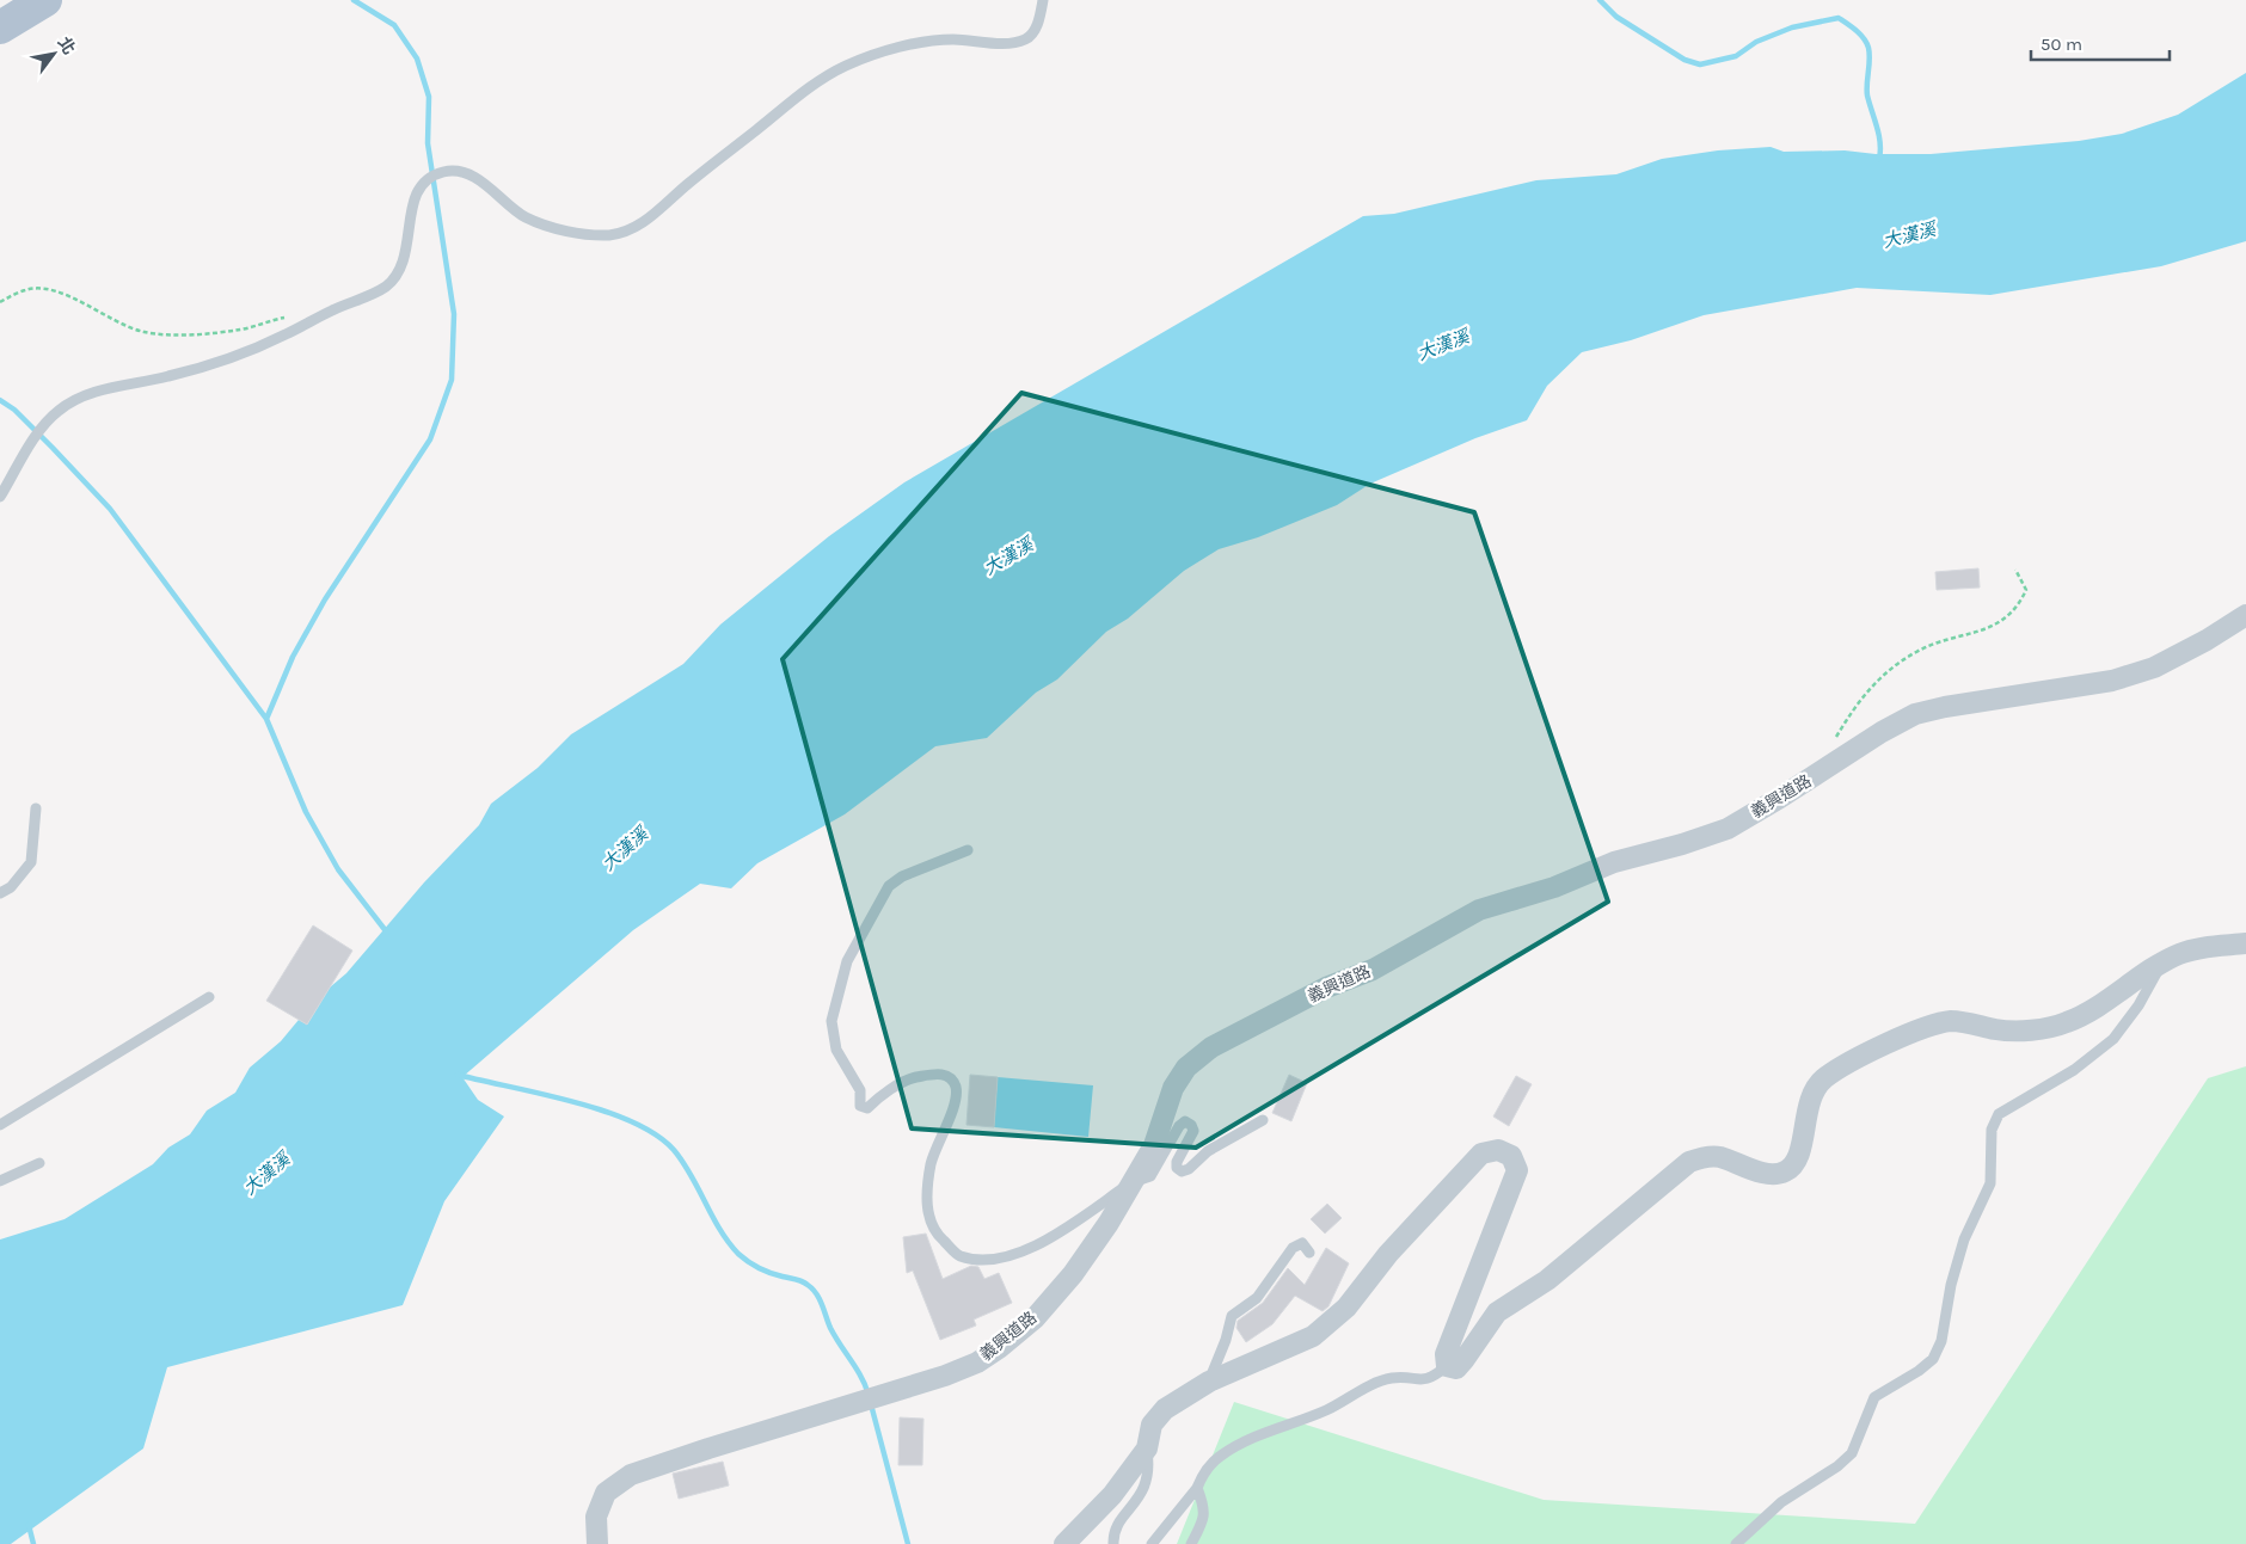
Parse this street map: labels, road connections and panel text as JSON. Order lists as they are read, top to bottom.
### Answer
{
  "streets": {
    "street": ["義興道路"]
  },
  "water": ["大漢溪"],
  "scale_bar": "50 m",
  "north": "top right"
}
